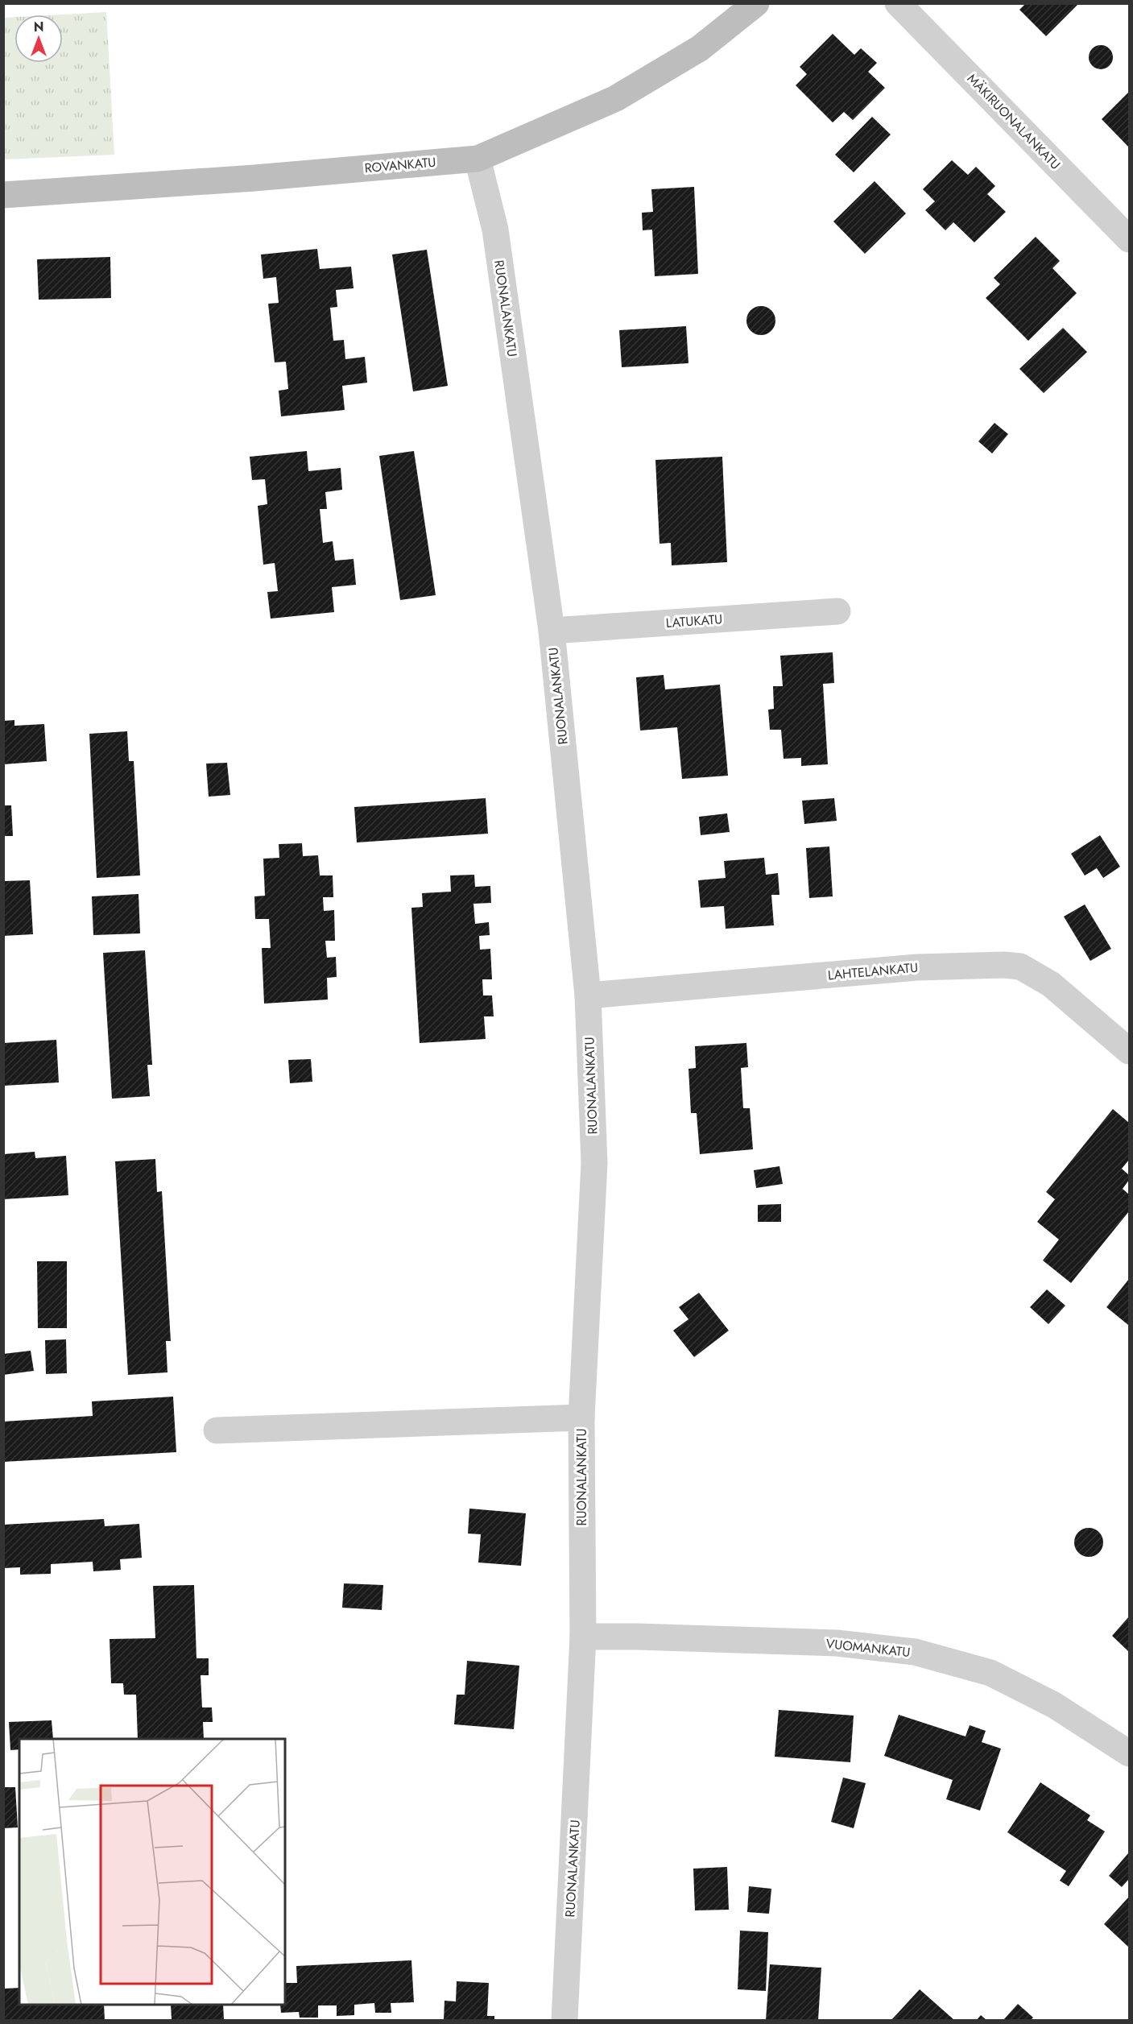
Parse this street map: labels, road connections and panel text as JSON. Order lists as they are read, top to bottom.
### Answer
{
  "streets": {
    "street": [
      "MÄKIRUONALANKATU",
      "ROVANKATU",
      "RUONALANKATU",
      "LATUKATU",
      "LAHTELANKATU",
      "VUOMANKATU"
    ]
  },
  "crossings": [
    ["ROVANKATU", "RUONALANKATU"],
    ["RUONALANKATU", "LATUKATU"],
    ["RUONALANKATU", "LAHTELANKATU"],
    ["RUONALANKATU", "VUOMANKATU"]
  ],
  "north": "top"
}
